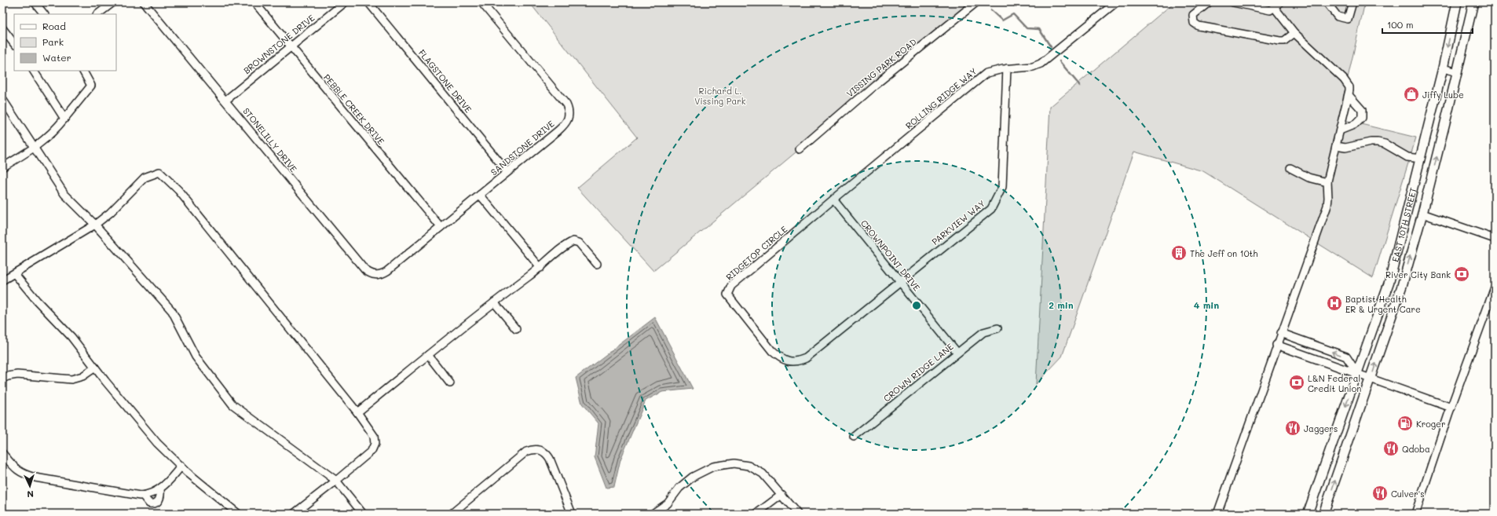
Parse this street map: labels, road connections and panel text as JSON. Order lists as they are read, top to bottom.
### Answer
{
  "streets": {
    "main road": ["EAST 10TH STREET"],
    "street": [
      "BROWNSTONE DRIVE",
      "VISSING PARK ROAD",
      "FLAGSTONE DRIVE",
      "ROLLING RIDGE WAY",
      "PEBBLE CREEK DRIVE",
      "STONELILLY DRIVE",
      "SANDSTONE DRIVE",
      "PARKVIEW WAY",
      "RIDGETOP CIRCLE",
      "CROWNPOINT DRIVE",
      "CROWN RIDGE LANE"
    ]
  },
  "crossings": [
    ["BROWNSTONE DRIVE", "PEBBLE CREEK DRIVE"],
    ["BROWNSTONE DRIVE", "STONELILLY DRIVE"],
    ["FLAGSTONE DRIVE", "SANDSTONE DRIVE"],
    ["ROLLING RIDGE WAY", "PARKVIEW WAY"],
    ["ROLLING RIDGE WAY", "RIDGETOP CIRCLE"],
    ["ROLLING RIDGE WAY", "CROWNPOINT DRIVE"],
    ["PEBBLE CREEK DRIVE", "SANDSTONE DRIVE"],
    ["STONELILLY DRIVE", "SANDSTONE DRIVE"],
    ["PARKVIEW WAY", "RIDGETOP CIRCLE"],
    ["PARKVIEW WAY", "CROWNPOINT DRIVE"],
    ["RIDGETOP CIRCLE", "CROWNPOINT DRIVE"],
    ["CROWNPOINT DRIVE", "CROWN RIDGE LANE"]
  ],
  "parks": ["Richard L. Vissing Park"],
  "places": {
    "shop": ["Jiffy Lube"],
    "building": ["The Jeff on 10th"],
    "bank": ["River City Bank", "L&N Federal Credit Union"],
    "hospital": ["Baptist Health ER & Urgent Care"],
    "fuel station": ["Kroger"],
    "restaurant": ["Jaggers", "Qdoba", "Culver's"]
  },
  "legend": ["Road", "Park", "Water"],
  "scale_bar": "100 m",
  "north": "bottom",
  "rings": ["2 min", "4 min"]
}
